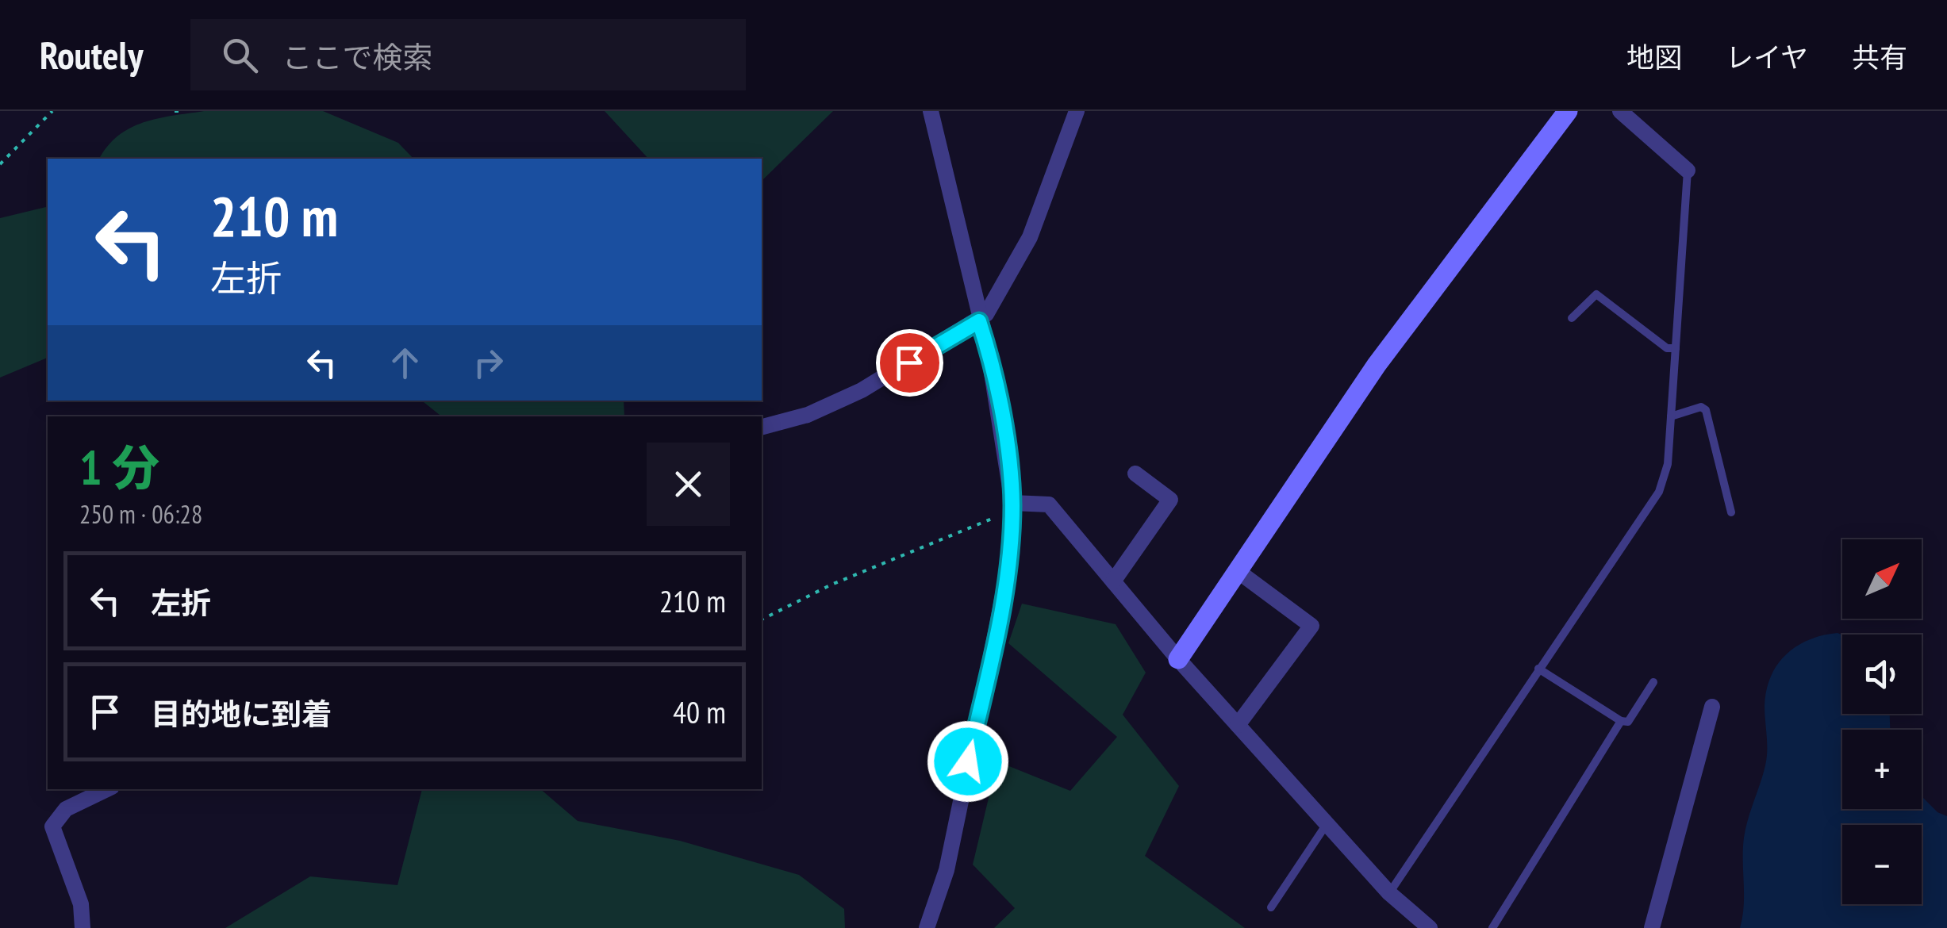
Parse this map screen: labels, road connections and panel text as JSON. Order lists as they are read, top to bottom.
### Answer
{
  "north": "top right",
  "page": {
    "header": "Routely",
    "search": "ここで検索",
    "nav": ["地図", "レイヤ", "共有"],
    "turn": ["210 m", "左折"],
    "heading": ["1 分", "250 m · 06:28"],
    "map_buttons": ["+", "−"],
    "list": [
      {
        "name": "左折",
        "value": "210 m"
      },
      {
        "name": "目的地に到着",
        "value": "40 m"
      }
    ]
  }
}
